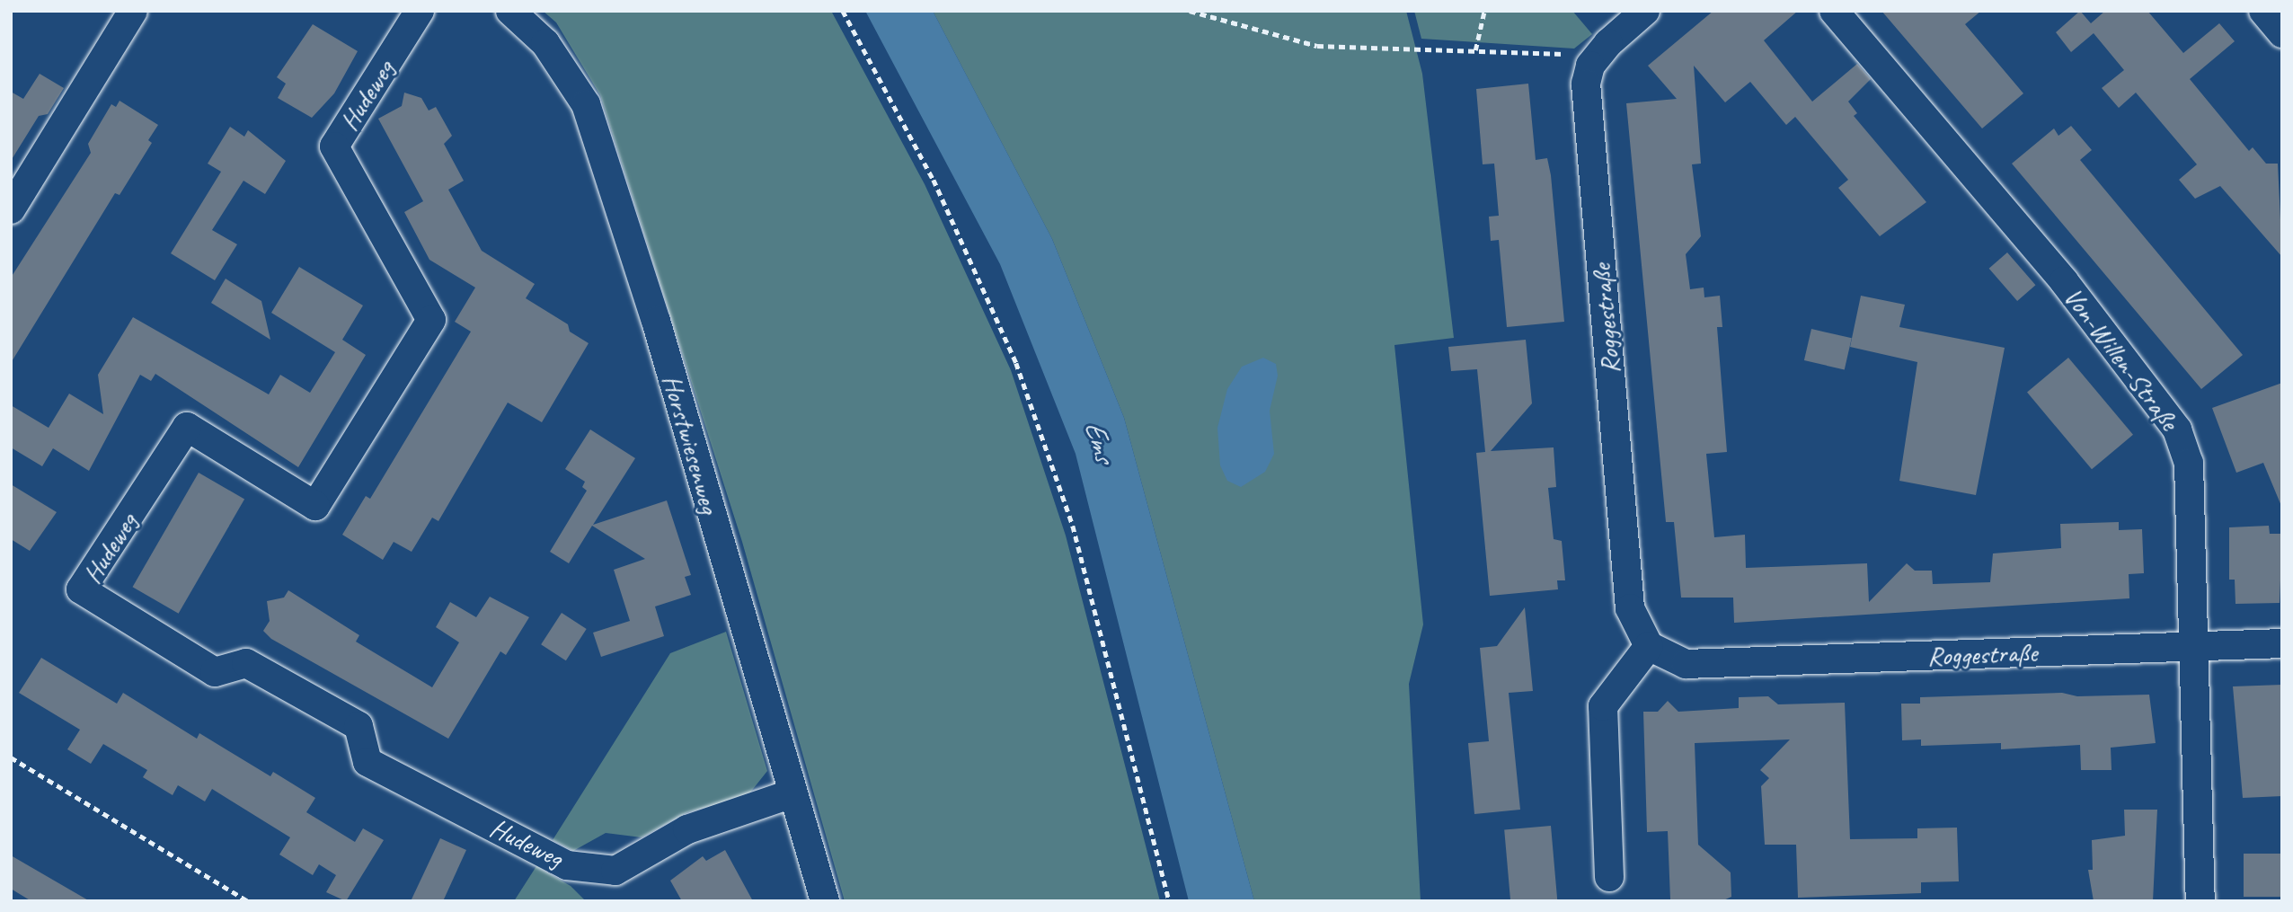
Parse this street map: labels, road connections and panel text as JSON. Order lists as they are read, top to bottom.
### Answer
{
  "streets": {
    "street": [
      "Hudeweg",
      "Roggestraße",
      "Von-Willen-Straße",
      "Horstwiesenweg"
    ]
  },
  "crossings": [
    ["Hudeweg", "Horstwiesenweg"],
    ["Roggestraße", "Von-Willen-Straße"]
  ],
  "water": ["Ems"]
}
